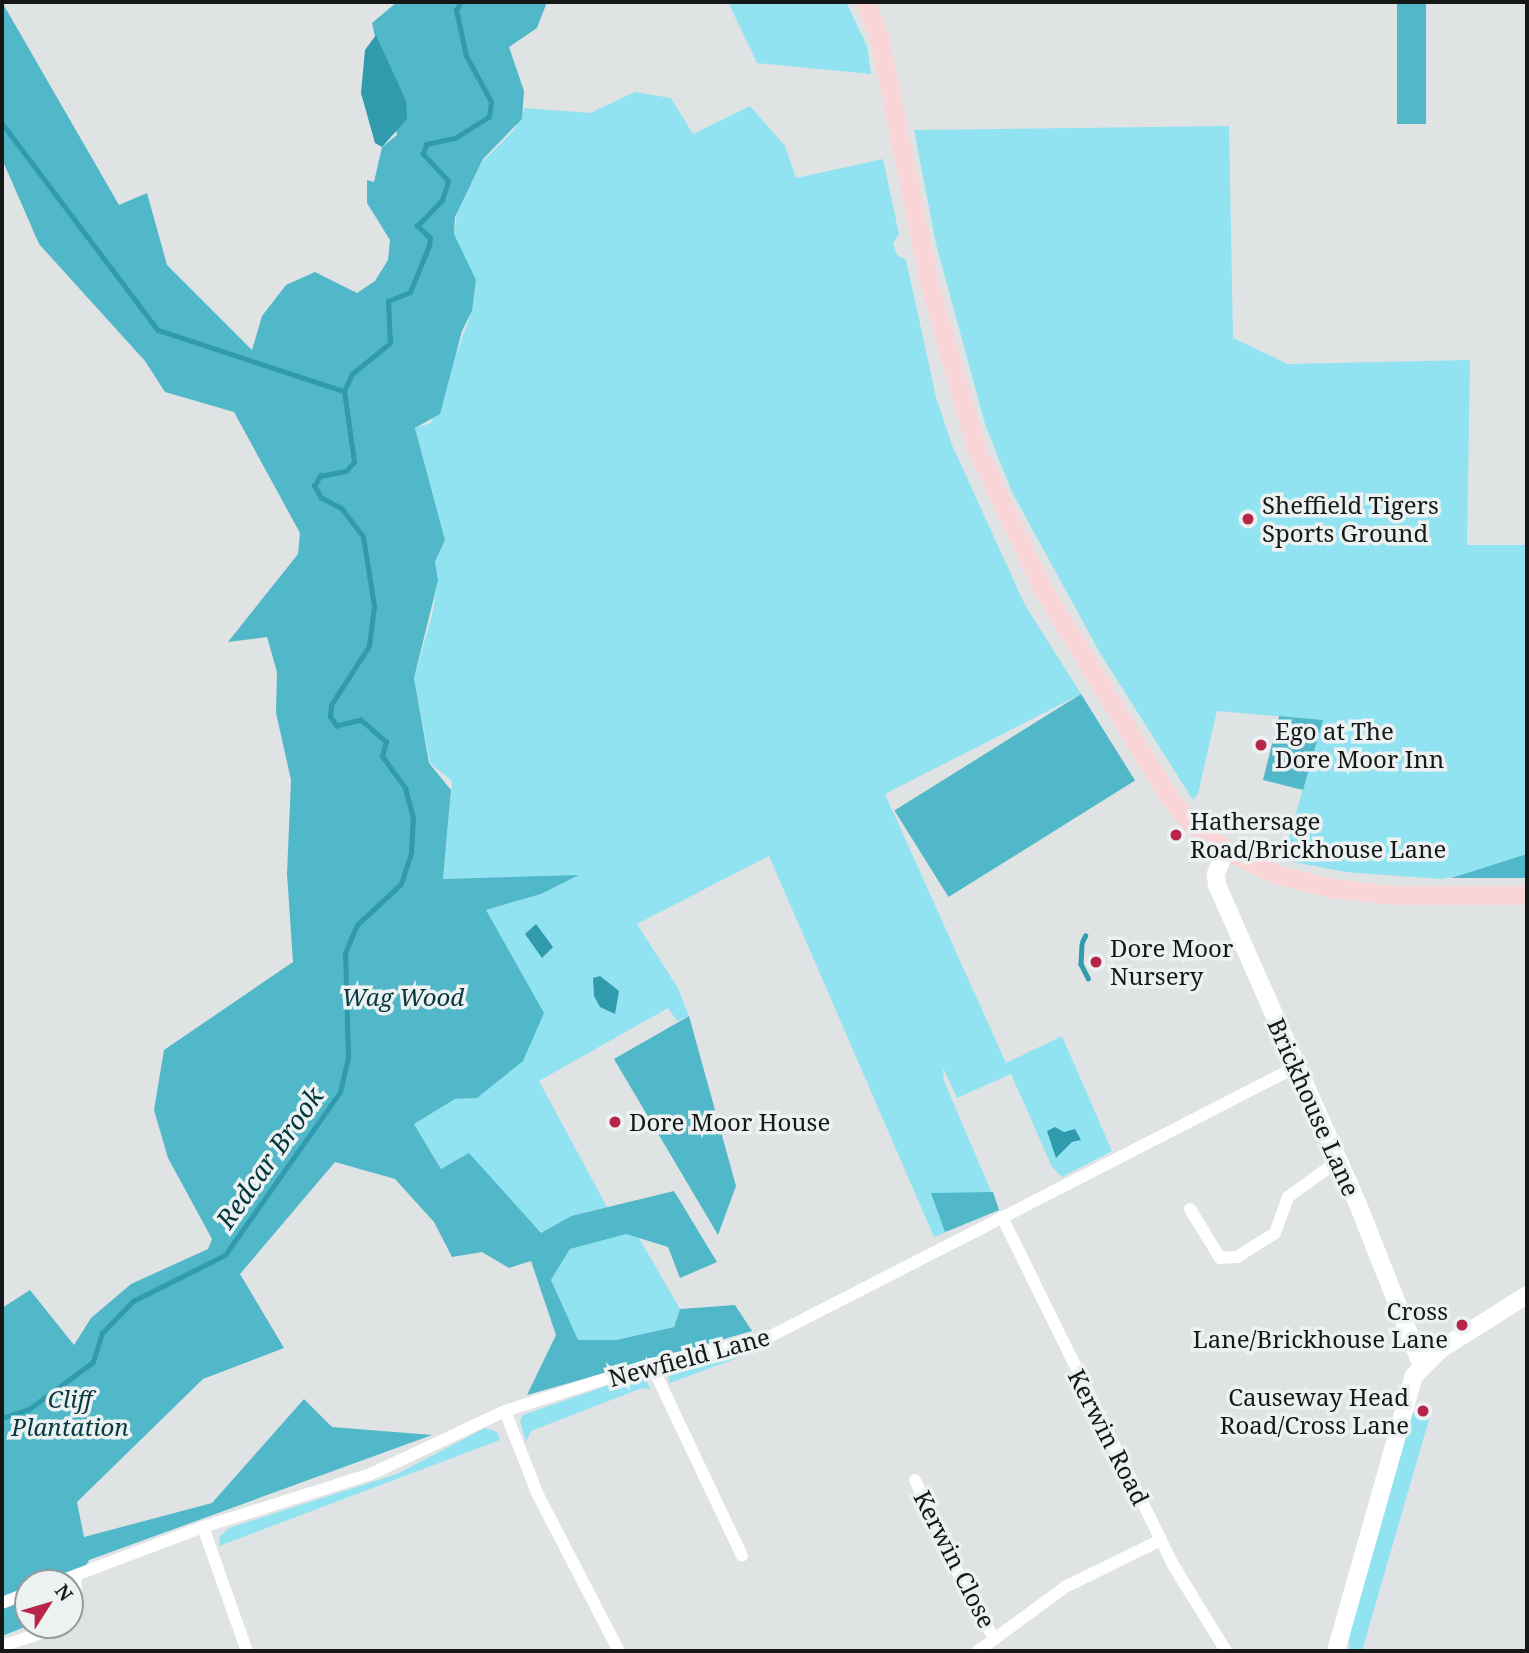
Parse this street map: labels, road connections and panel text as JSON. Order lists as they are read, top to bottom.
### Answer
{
  "streets": {
    "street": [
      "Brickhouse Lane",
      "Newfield Lane",
      "Kerwin Road",
      "Kerwin Close"
    ]
  },
  "crossings": [
    ["Brickhouse Lane", "Newfield Lane"],
    ["Newfield Lane", "Kerwin Road"]
  ],
  "water": ["Redcar Brook"],
  "parks": ["Wag Wood", "Cliff Plantation"],
  "places": [
    "Sheffield Tigers Sports Ground",
    "Ego at The Dore Moor Inn",
    "Hathersage Road/Brickhouse Lane",
    "Dore Moor Nursery",
    "Dore Moor House",
    "Cross Lane/Brickhouse Lane",
    "Causeway Head Road/Cross Lane"
  ],
  "north": "top right"
}
